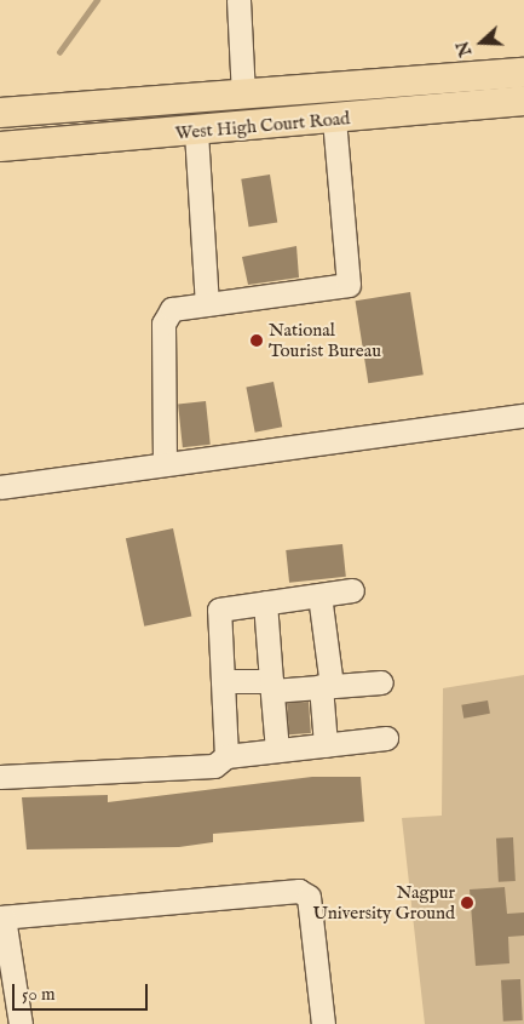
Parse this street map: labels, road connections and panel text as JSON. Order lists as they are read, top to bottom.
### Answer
{
  "streets": {
    "main road": ["West High Court Road"]
  },
  "places": ["National Tourist Bureau", "Nagpur University Ground"],
  "scale_bar": "50 m",
  "north": "left"
}
